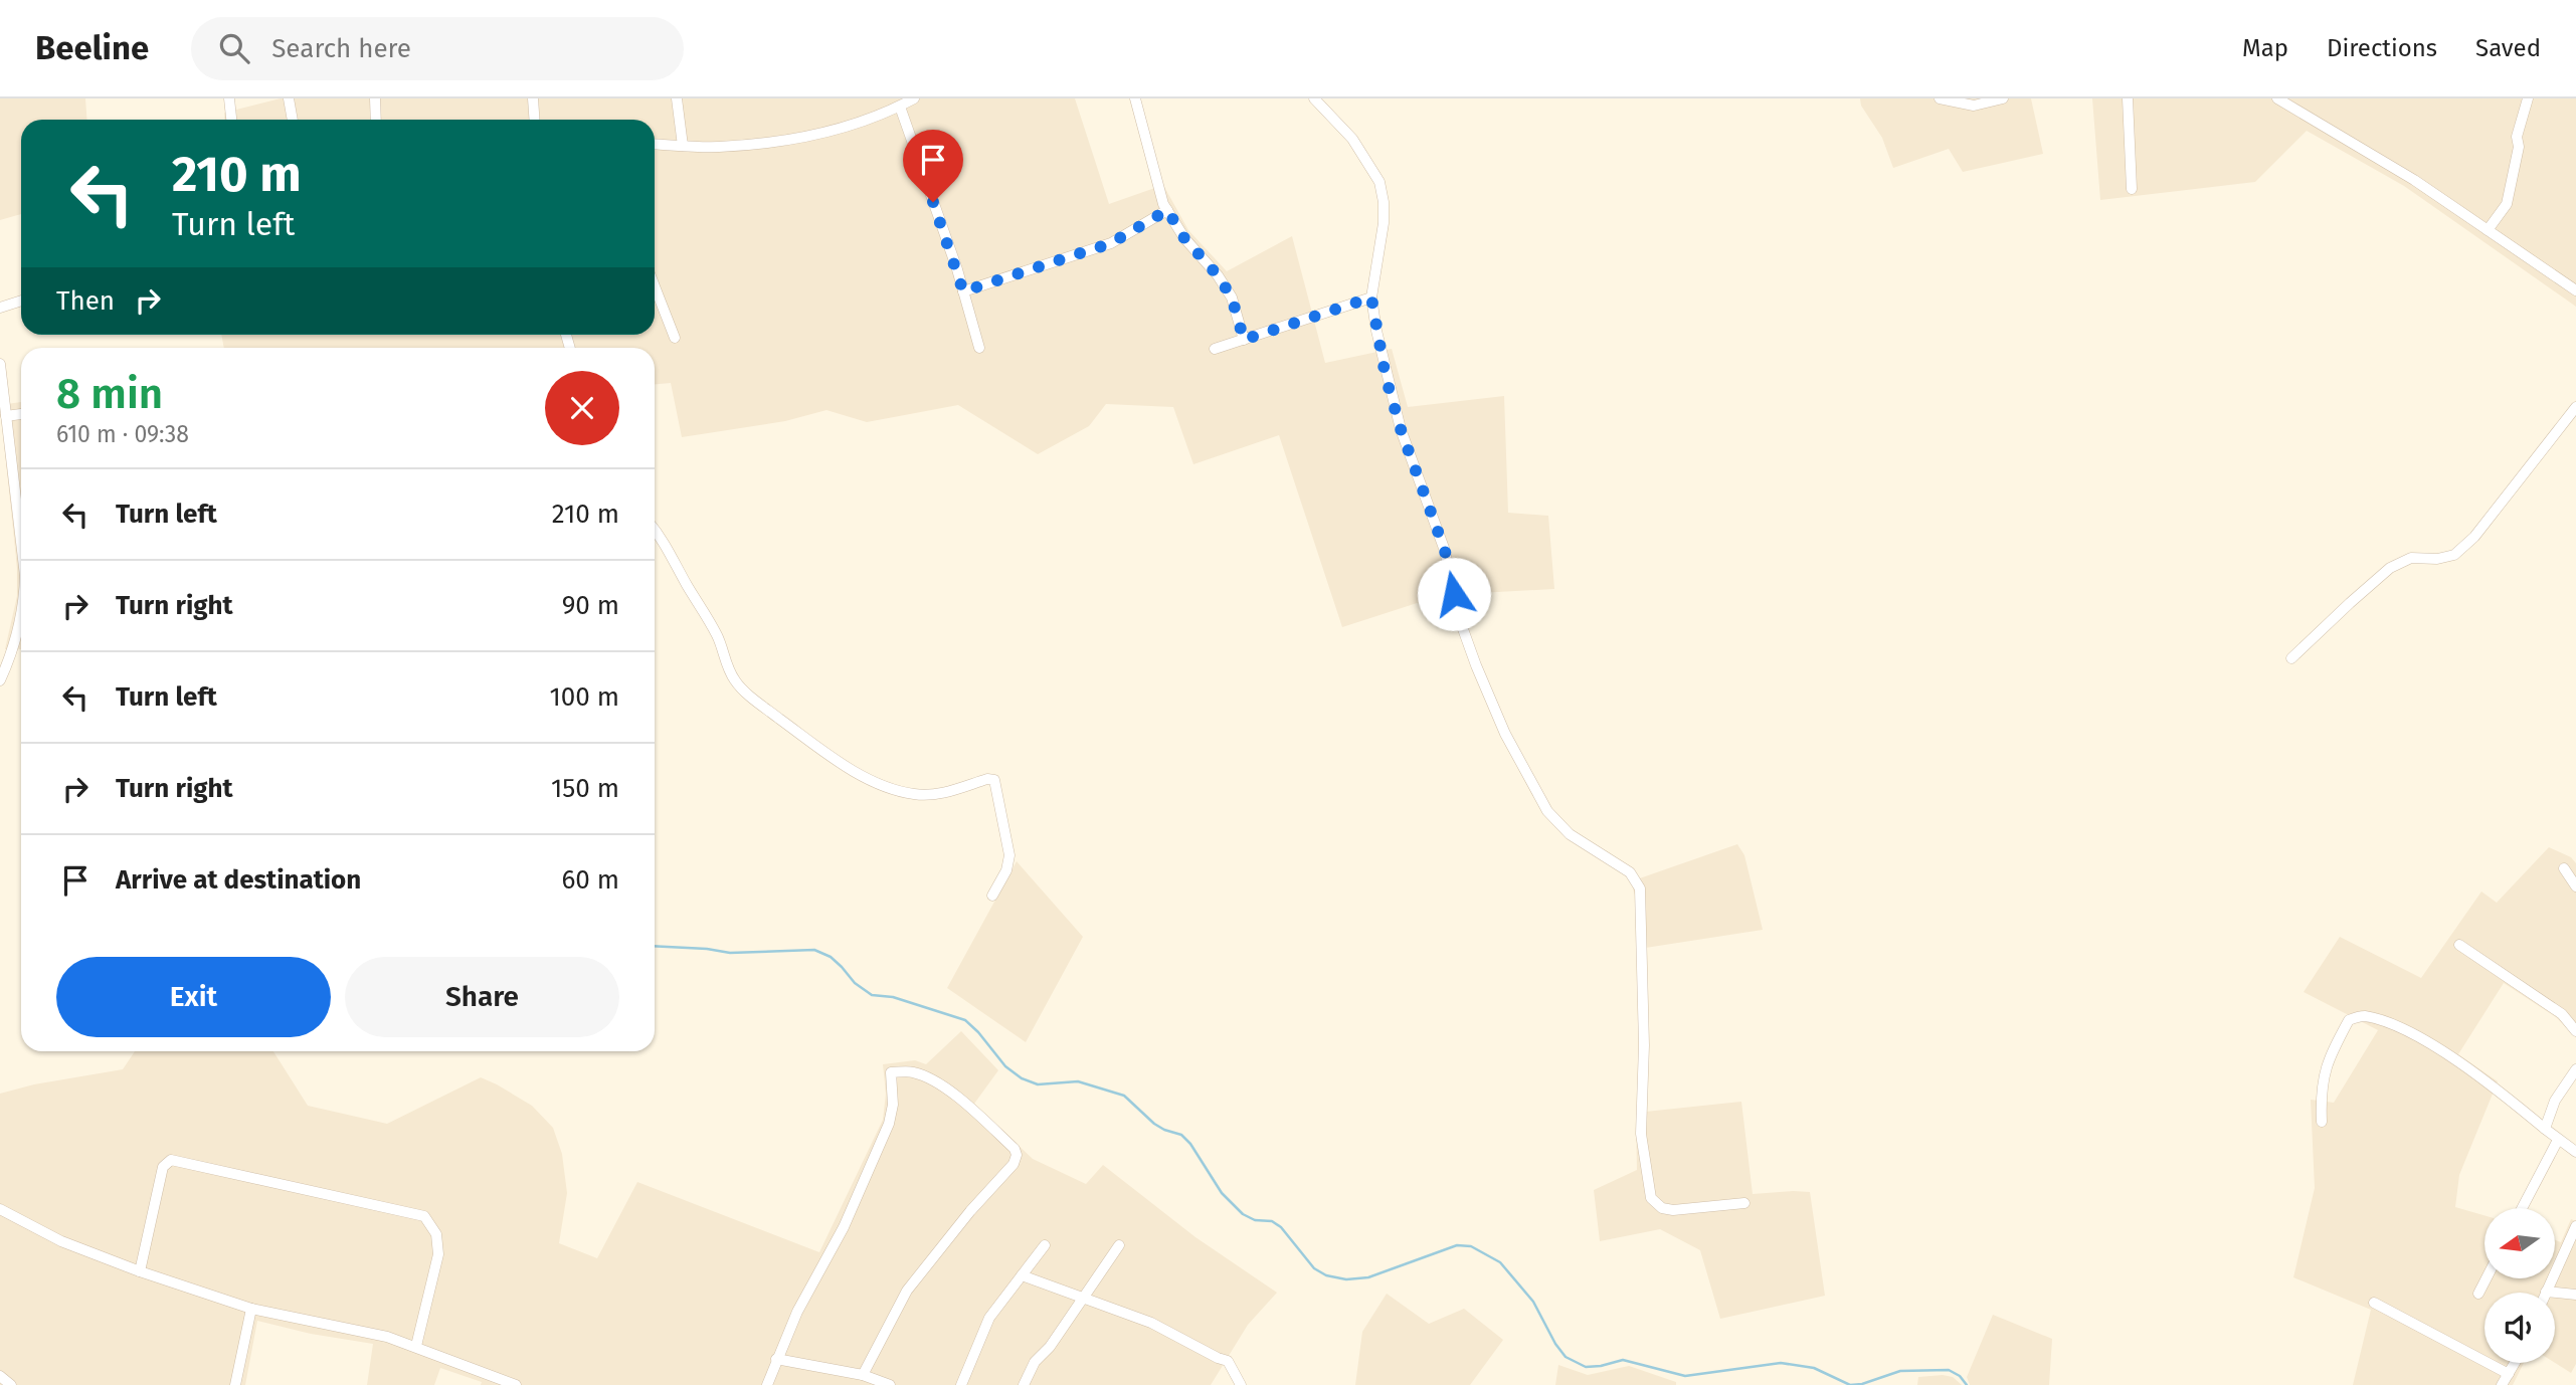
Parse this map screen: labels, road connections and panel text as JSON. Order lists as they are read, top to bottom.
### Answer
{
  "north": "left",
  "page": {
    "header": "Beeline",
    "search": "Search here",
    "nav": ["Map", "Directions", "Saved"],
    "turn": ["210 m", "Turn left"],
    "then": "Then",
    "heading": ["8 min", "610 m · 09:38"],
    "list": [
      {
        "name": "Turn left",
        "value": "210 m"
      },
      {
        "name": "Turn right",
        "value": "90 m"
      },
      {
        "name": "Turn left",
        "value": "100 m"
      },
      {
        "name": "Turn right",
        "value": "150 m"
      },
      {
        "name": "Arrive at destination",
        "value": "60 m"
      }
    ],
    "buttons": ["Exit", "Share"]
  }
}
